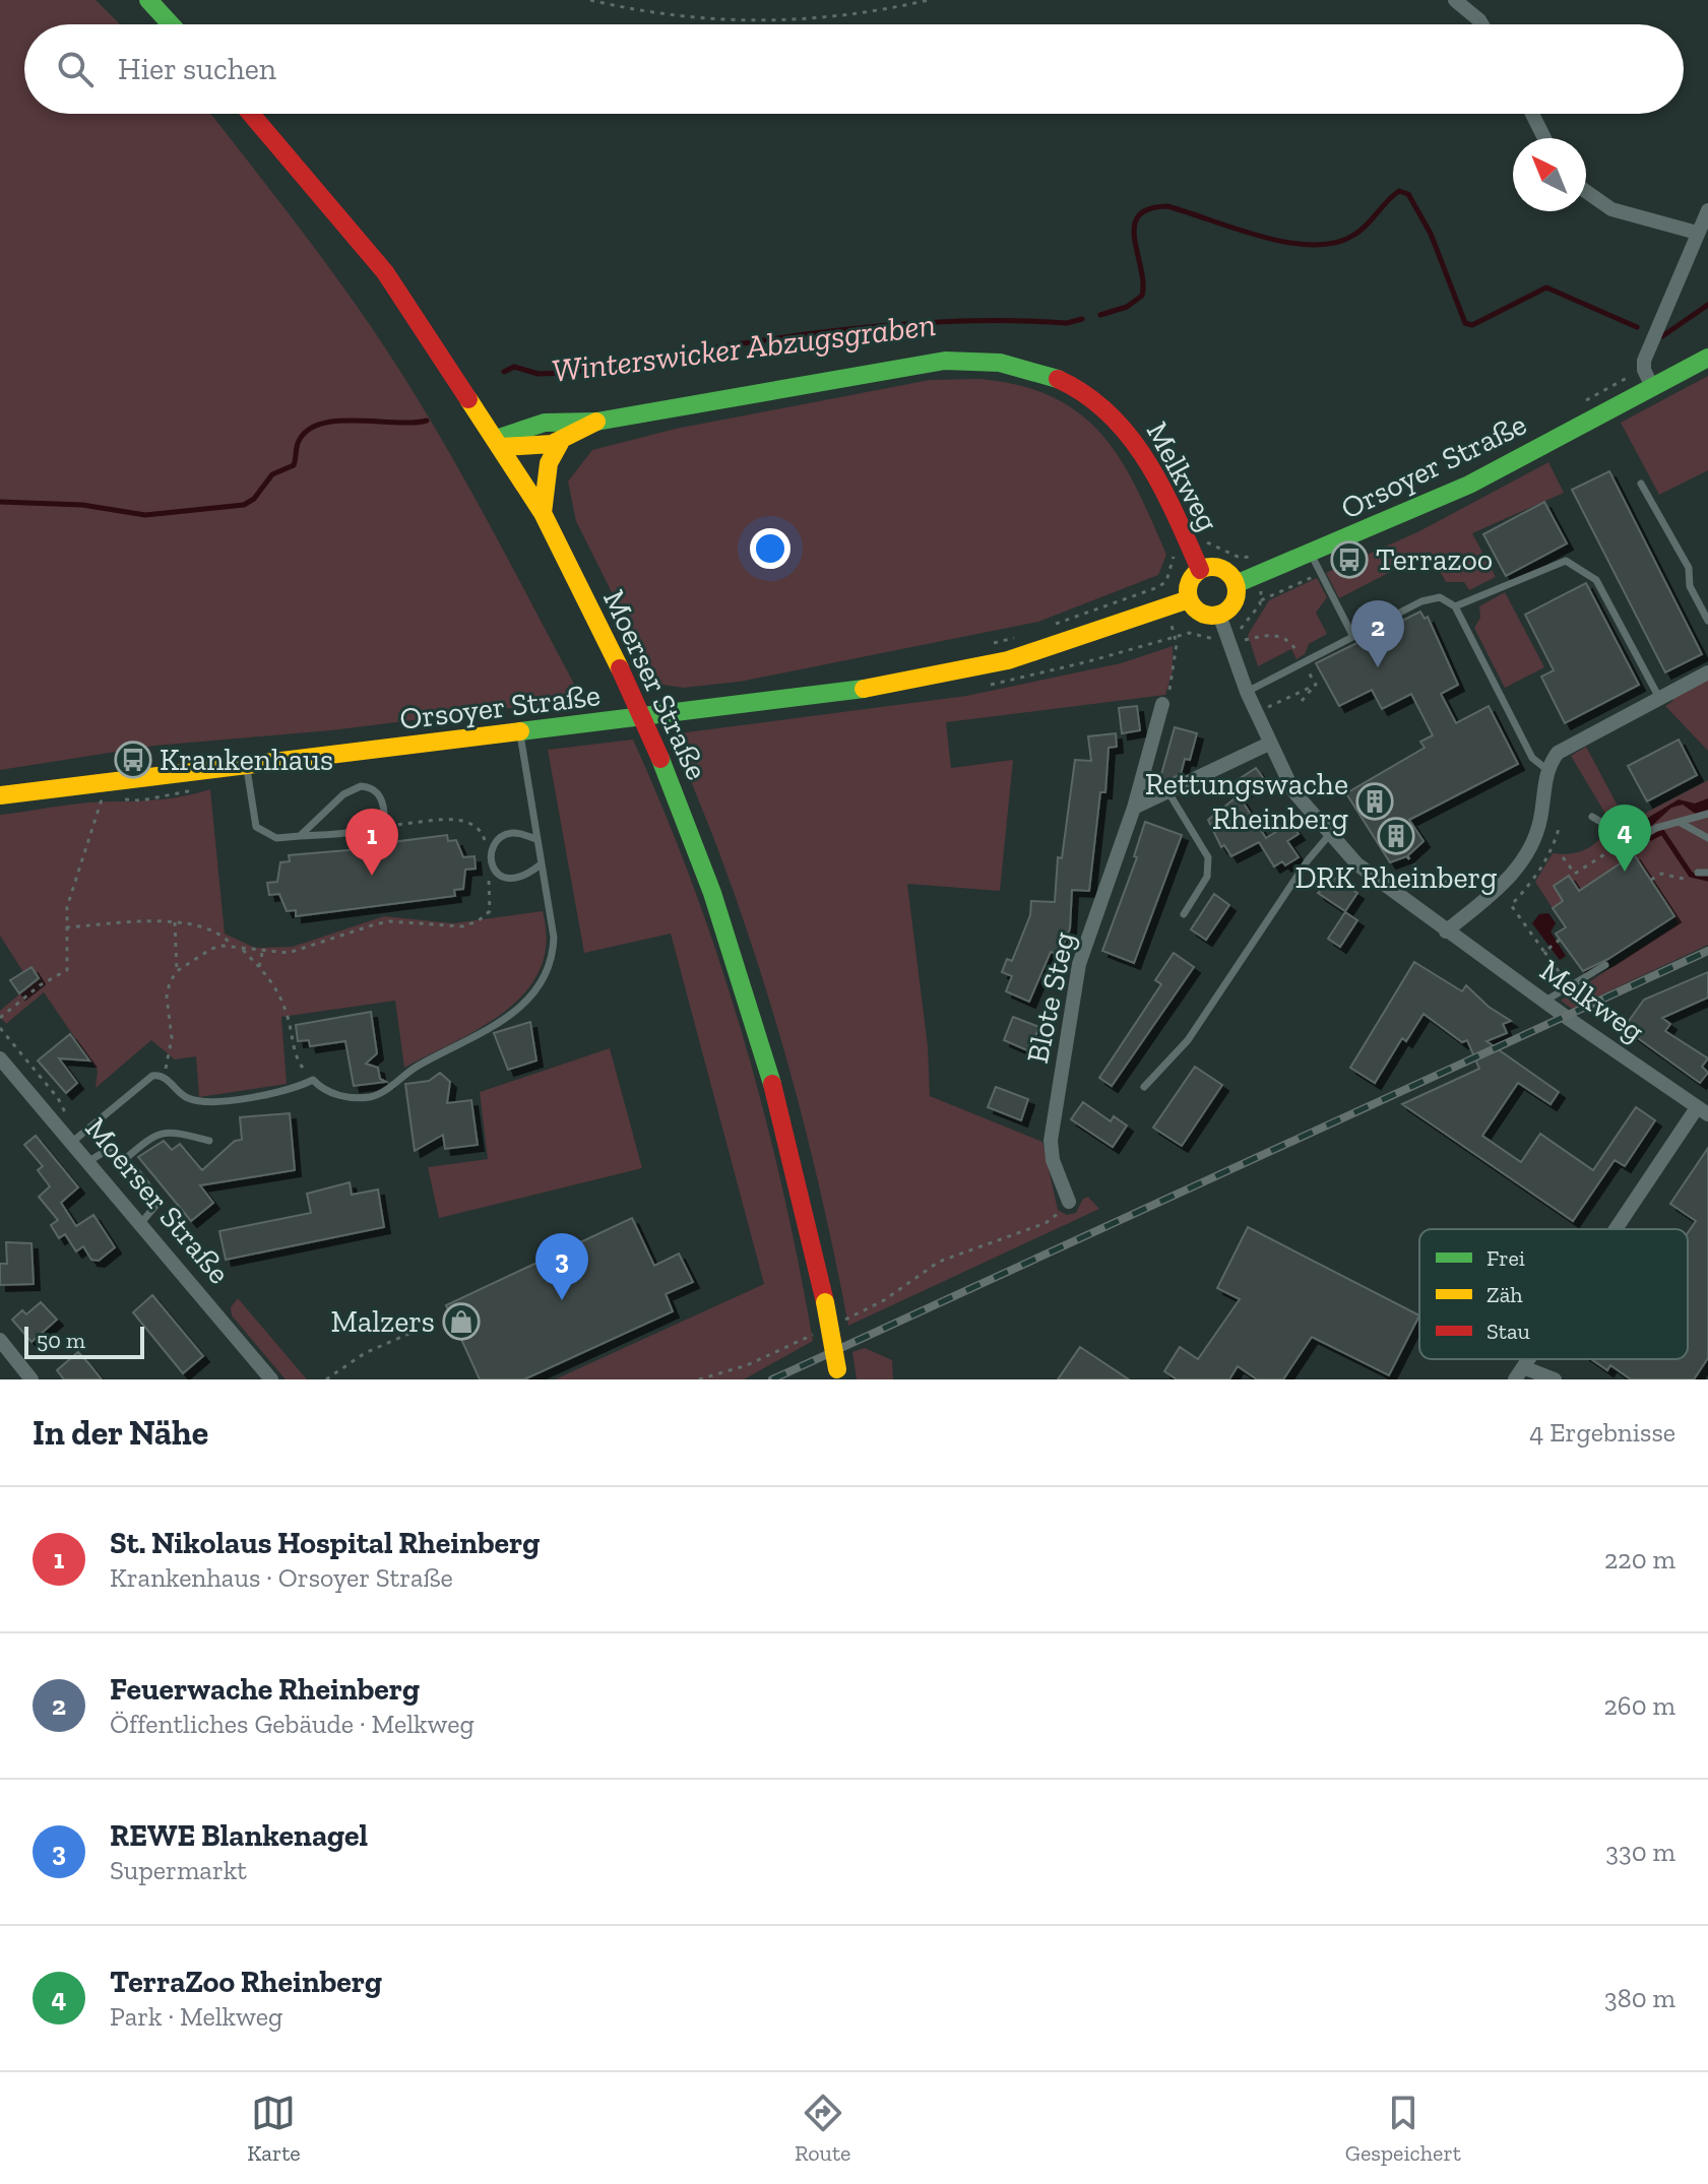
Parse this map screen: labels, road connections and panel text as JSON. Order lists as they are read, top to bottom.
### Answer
{
  "streets": {
    "main road": ["Orsoyer Straße", "Melkweg", "Moerser Straße"],
    "street": ["Blote Steg"]
  },
  "crossings": [
    ["Orsoyer Straße", "Melkweg"],
    ["Melkweg", "Moerser Straße"]
  ],
  "water": ["Winterswicker Abzugsgraben"],
  "places": {
    "bus stop": ["Terrazoo", "Krankenhaus"],
    "building": ["Rettungswache Rheinberg", "DRK Rheinberg"],
    "shop": ["Malzers"]
  },
  "legend": ["Frei", "Zäh", "Stau"],
  "scale_bar": "50 m",
  "north": "top left",
  "page": {
    "search": "Hier suchen",
    "pins": [
      "2",
      "4",
      "1",
      "3"
    ],
    "scale": "50 m",
    "heading": ["In der Nähe", "4 Ergebnisse"],
    "list": [
      {
        "mark": "1",
        "name": "St. Nikolaus Hospital Rheinberg",
        "note": "Krankenhaus · Orsoyer Straße",
        "value": "220 m"
      },
      {
        "mark": "2",
        "name": "Feuerwache Rheinberg",
        "note": "Öffentliches Gebäude · Melkweg",
        "value": "260 m"
      },
      {
        "mark": "3",
        "name": "REWE Blankenagel",
        "note": "Supermarkt",
        "value": "330 m"
      },
      {
        "mark": "4",
        "name": "TerraZoo Rheinberg",
        "note": "Park · Melkweg",
        "value": "380 m"
      }
    ],
    "nav": ["Karte", "Route", "Gespeichert"]
  }
}
